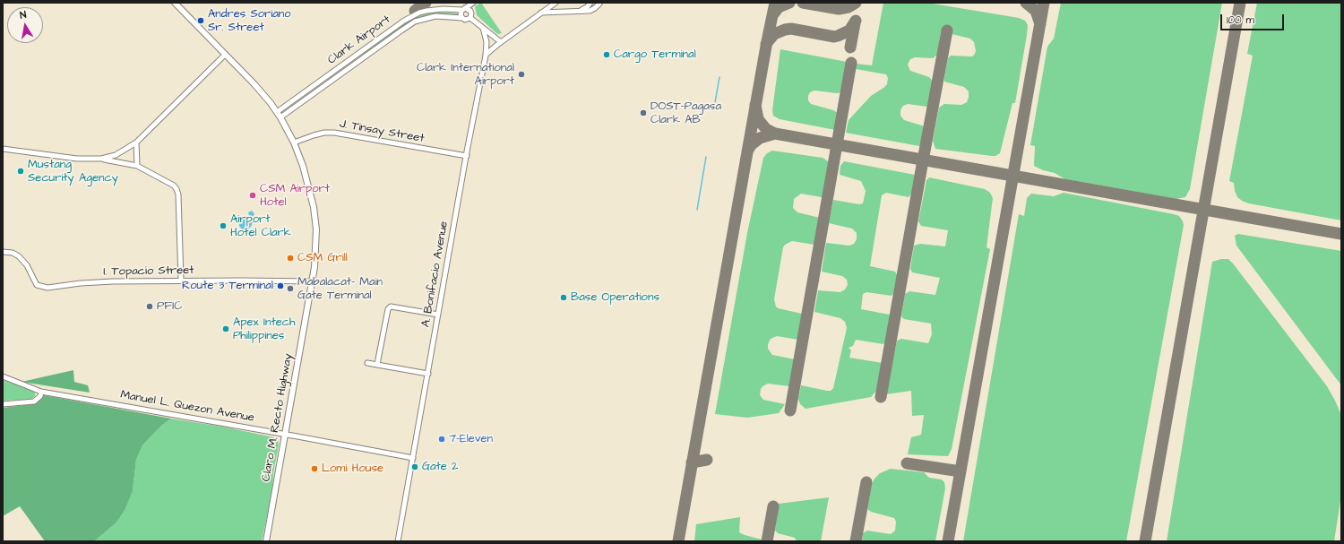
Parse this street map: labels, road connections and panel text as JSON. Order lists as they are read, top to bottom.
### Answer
{
  "streets": {
    "main road": ["Claro M. Recto Highway"],
    "street": [
      "Clark Airport",
      "J. Tinsay Street",
      "I. Topacio Street",
      "A. Bonifacio Avenue",
      "Manuel L. Quezon Avenue"
    ]
  },
  "crossings": [
    ["Clark Airport", "Claro M. Recto Highway"],
    ["J. Tinsay Street", "A. Bonifacio Avenue"],
    ["J. Tinsay Street", "Claro M. Recto Highway"],
    ["I. Topacio Street", "Claro M. Recto Highway"],
    ["A. Bonifacio Avenue", "Manuel L. Quezon Avenue"],
    ["Manuel L. Quezon Avenue", "Claro M. Recto Highway"]
  ],
  "places": [
    "Andres Soriano Sr. Street",
    "Cargo Terminal",
    "Clark International Airport",
    "DOST-Pagasa Clark AB",
    "Mustang Security Agency",
    "CSM Airport Hotel",
    "Airport Hotel Clark",
    "CSM Grill",
    "Route 3 Terminal",
    "Mabalacat- Main Gate Terminal",
    "Base Operations",
    "PFIC",
    "Apex Intech Philippines",
    "7-Eleven",
    "Gate 2",
    "Lomi House"
  ],
  "scale_bar": "100 m",
  "north": "top"
}
